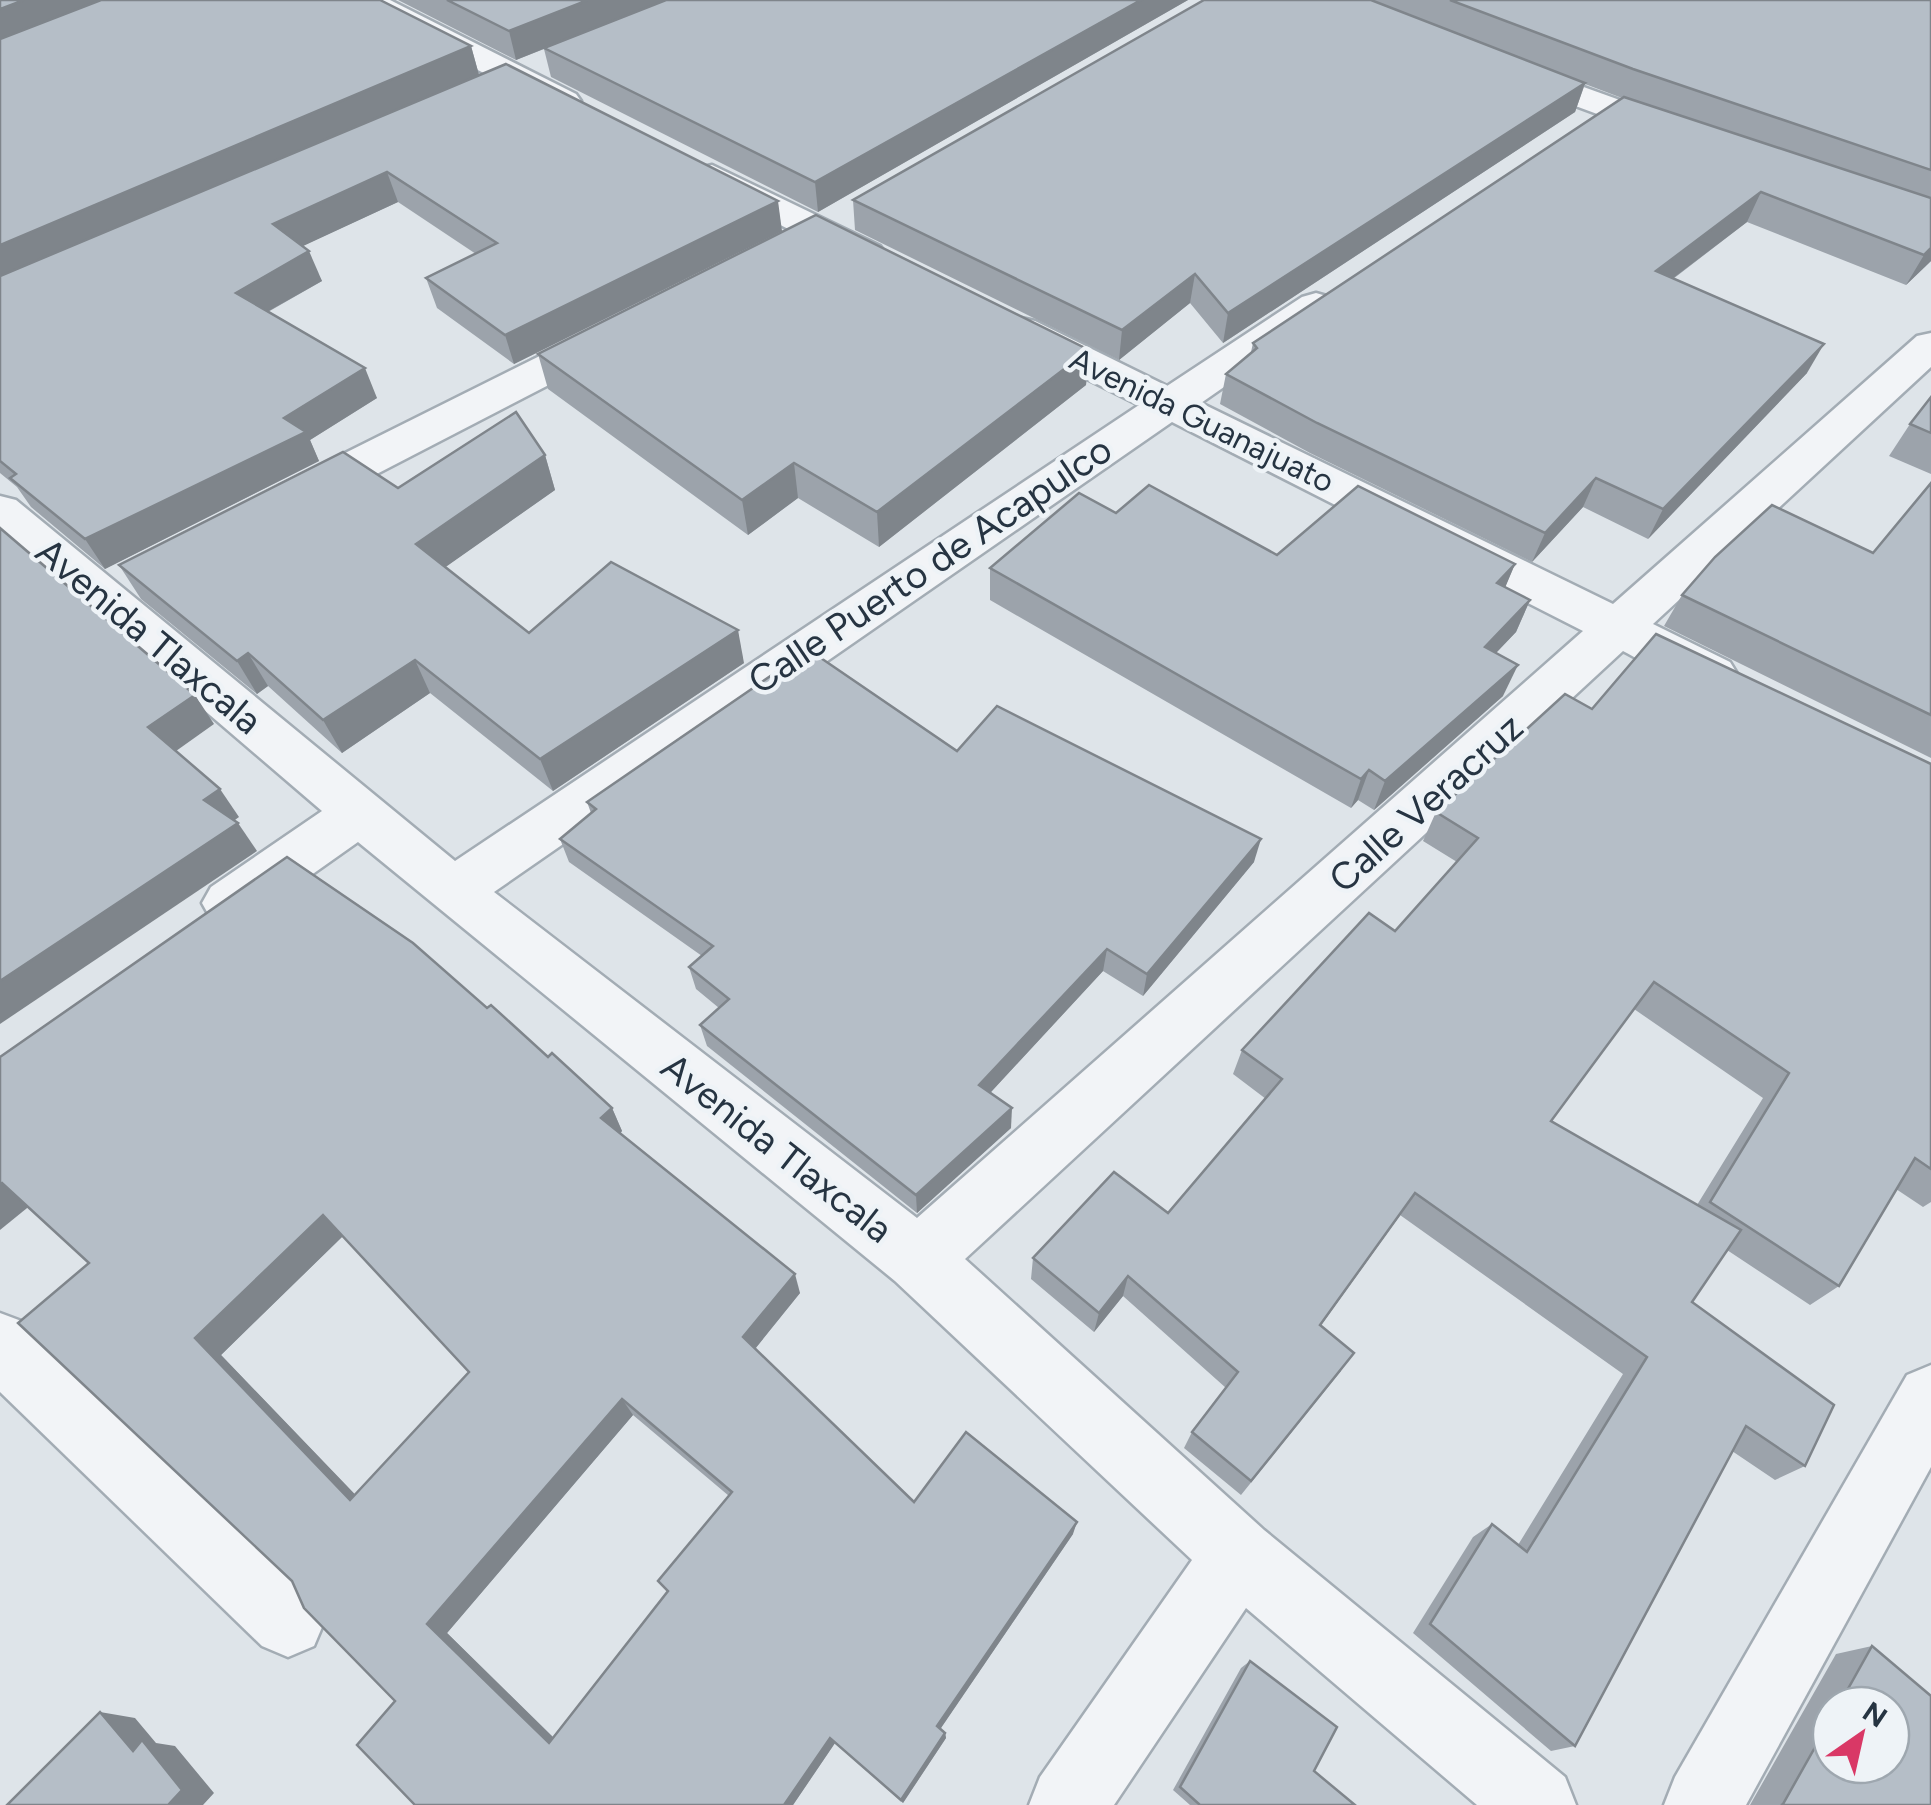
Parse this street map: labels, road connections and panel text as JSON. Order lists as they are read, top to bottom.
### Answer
{
  "streets": {
    "street": [
      "Avenida Guanajuato",
      "Calle Puerto de Acapulco",
      "Avenida Tlaxcala",
      "Calle Veracruz"
    ]
  },
  "crossings": [
    ["Avenida Guanajuato", "Calle Puerto de Acapulco"],
    ["Avenida Guanajuato", "Calle Veracruz"],
    ["Calle Puerto de Acapulco", "Avenida Tlaxcala"],
    ["Avenida Tlaxcala", "Calle Veracruz"]
  ],
  "north": "top right"
}
